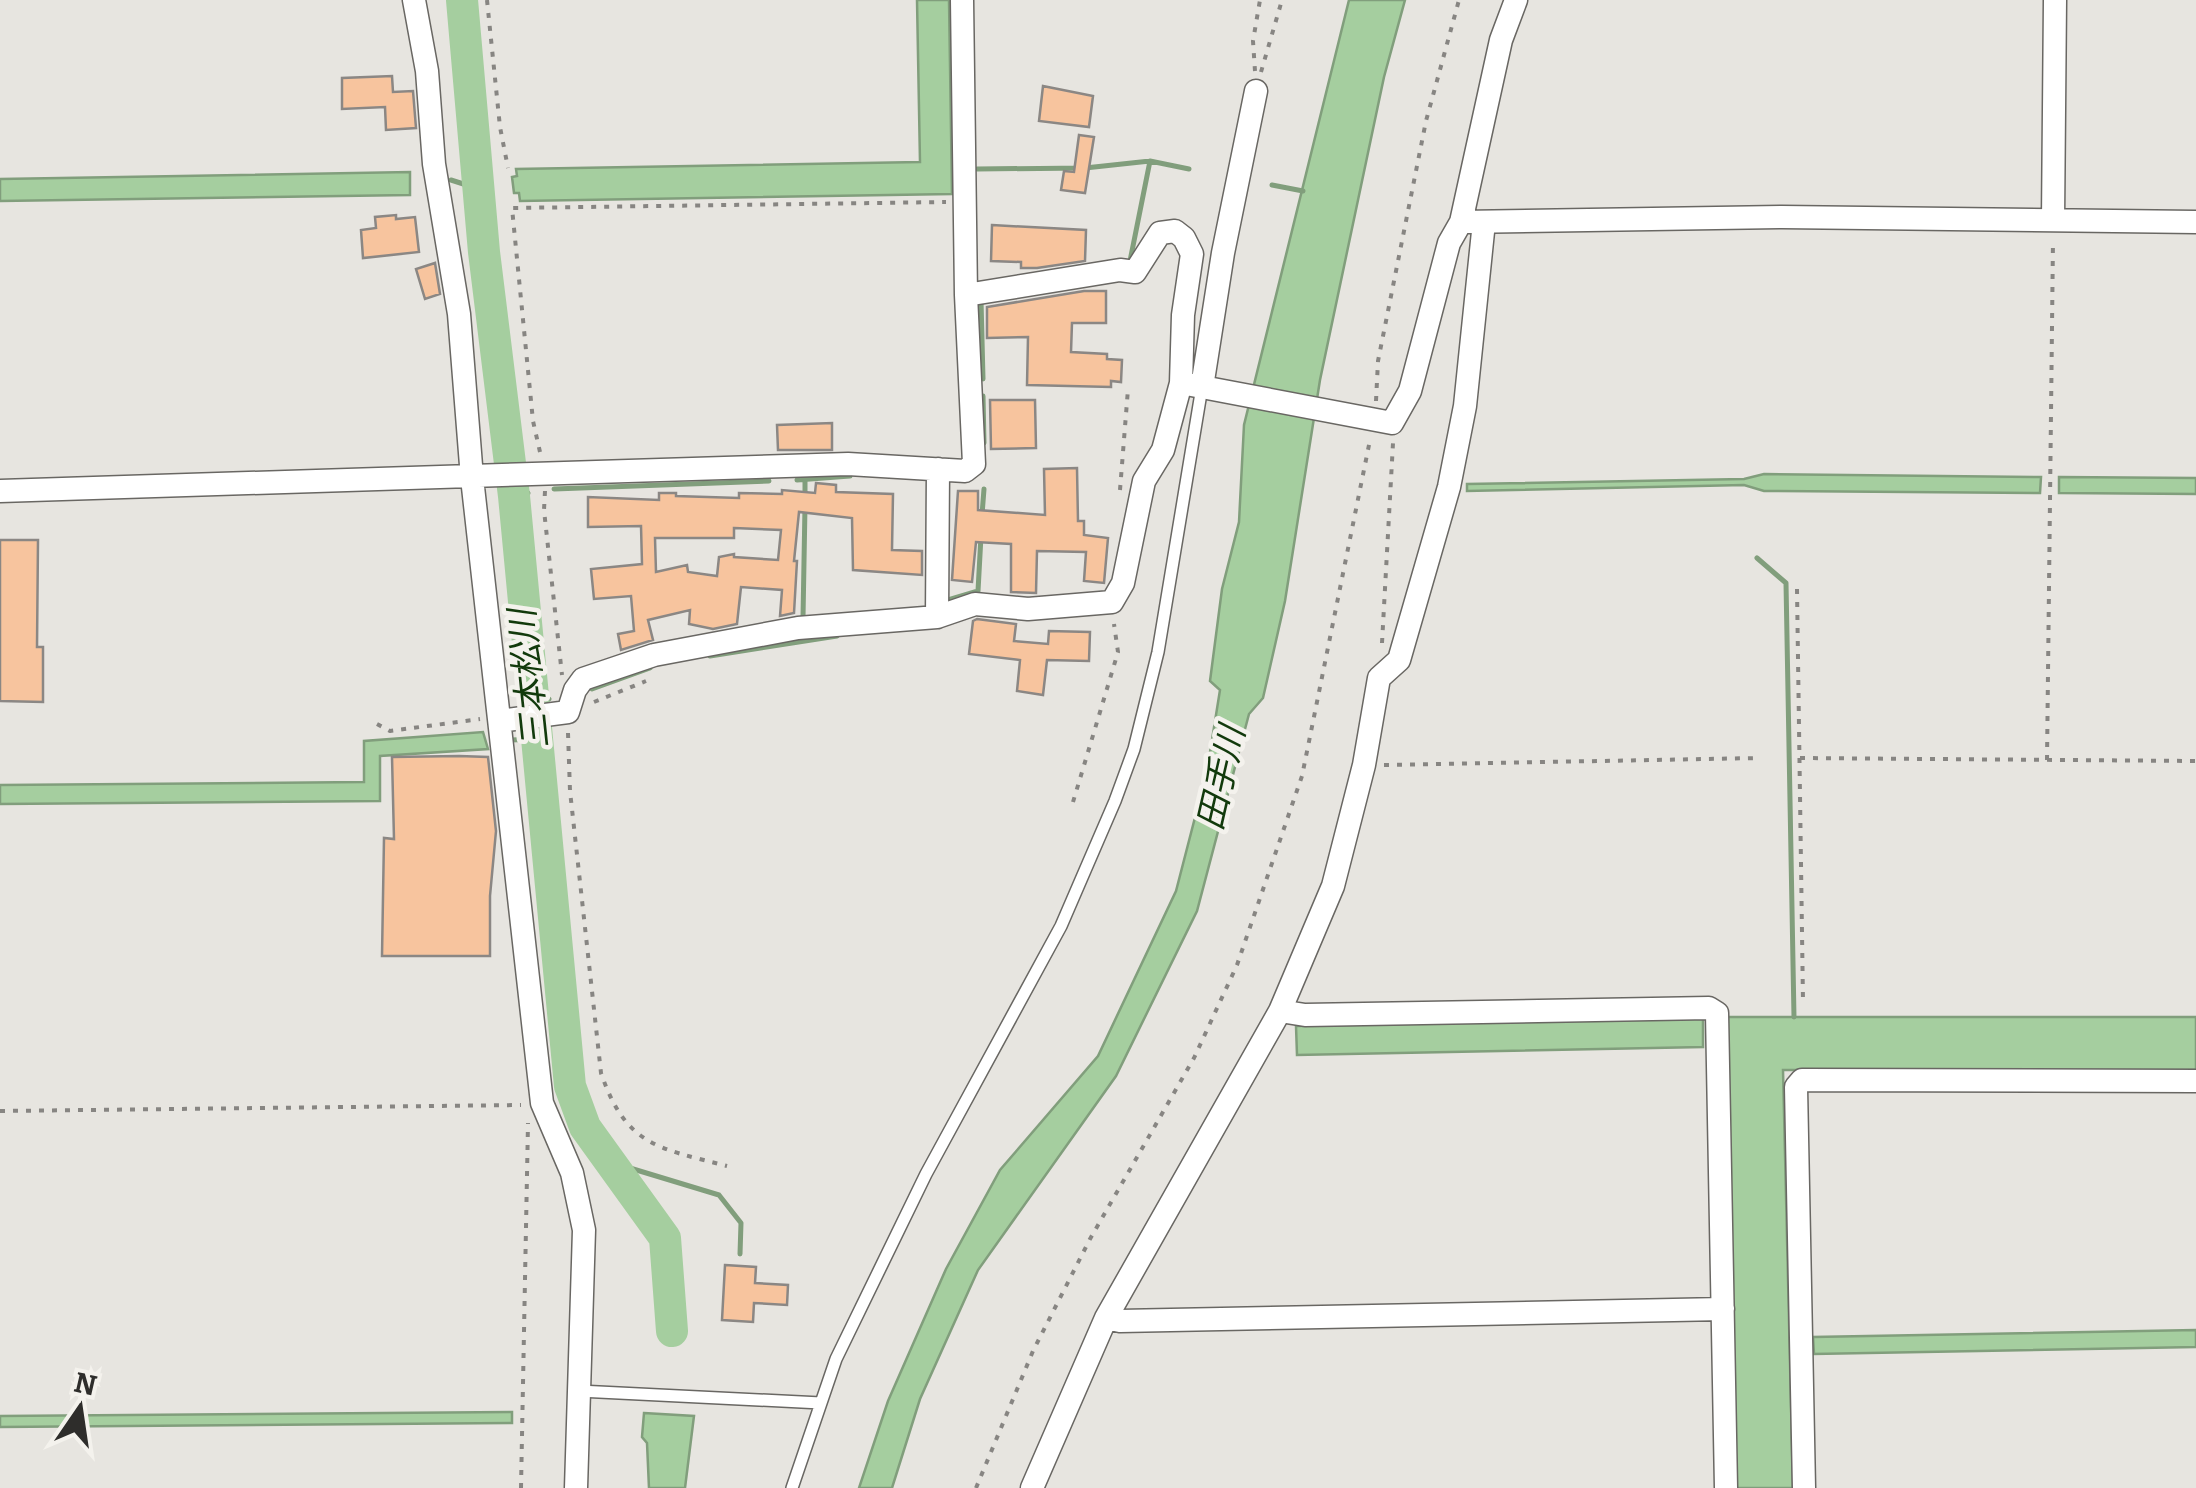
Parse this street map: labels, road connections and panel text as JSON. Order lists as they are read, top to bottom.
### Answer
{
  "water": ["三本松川", "田手川"],
  "north": "top"
}
